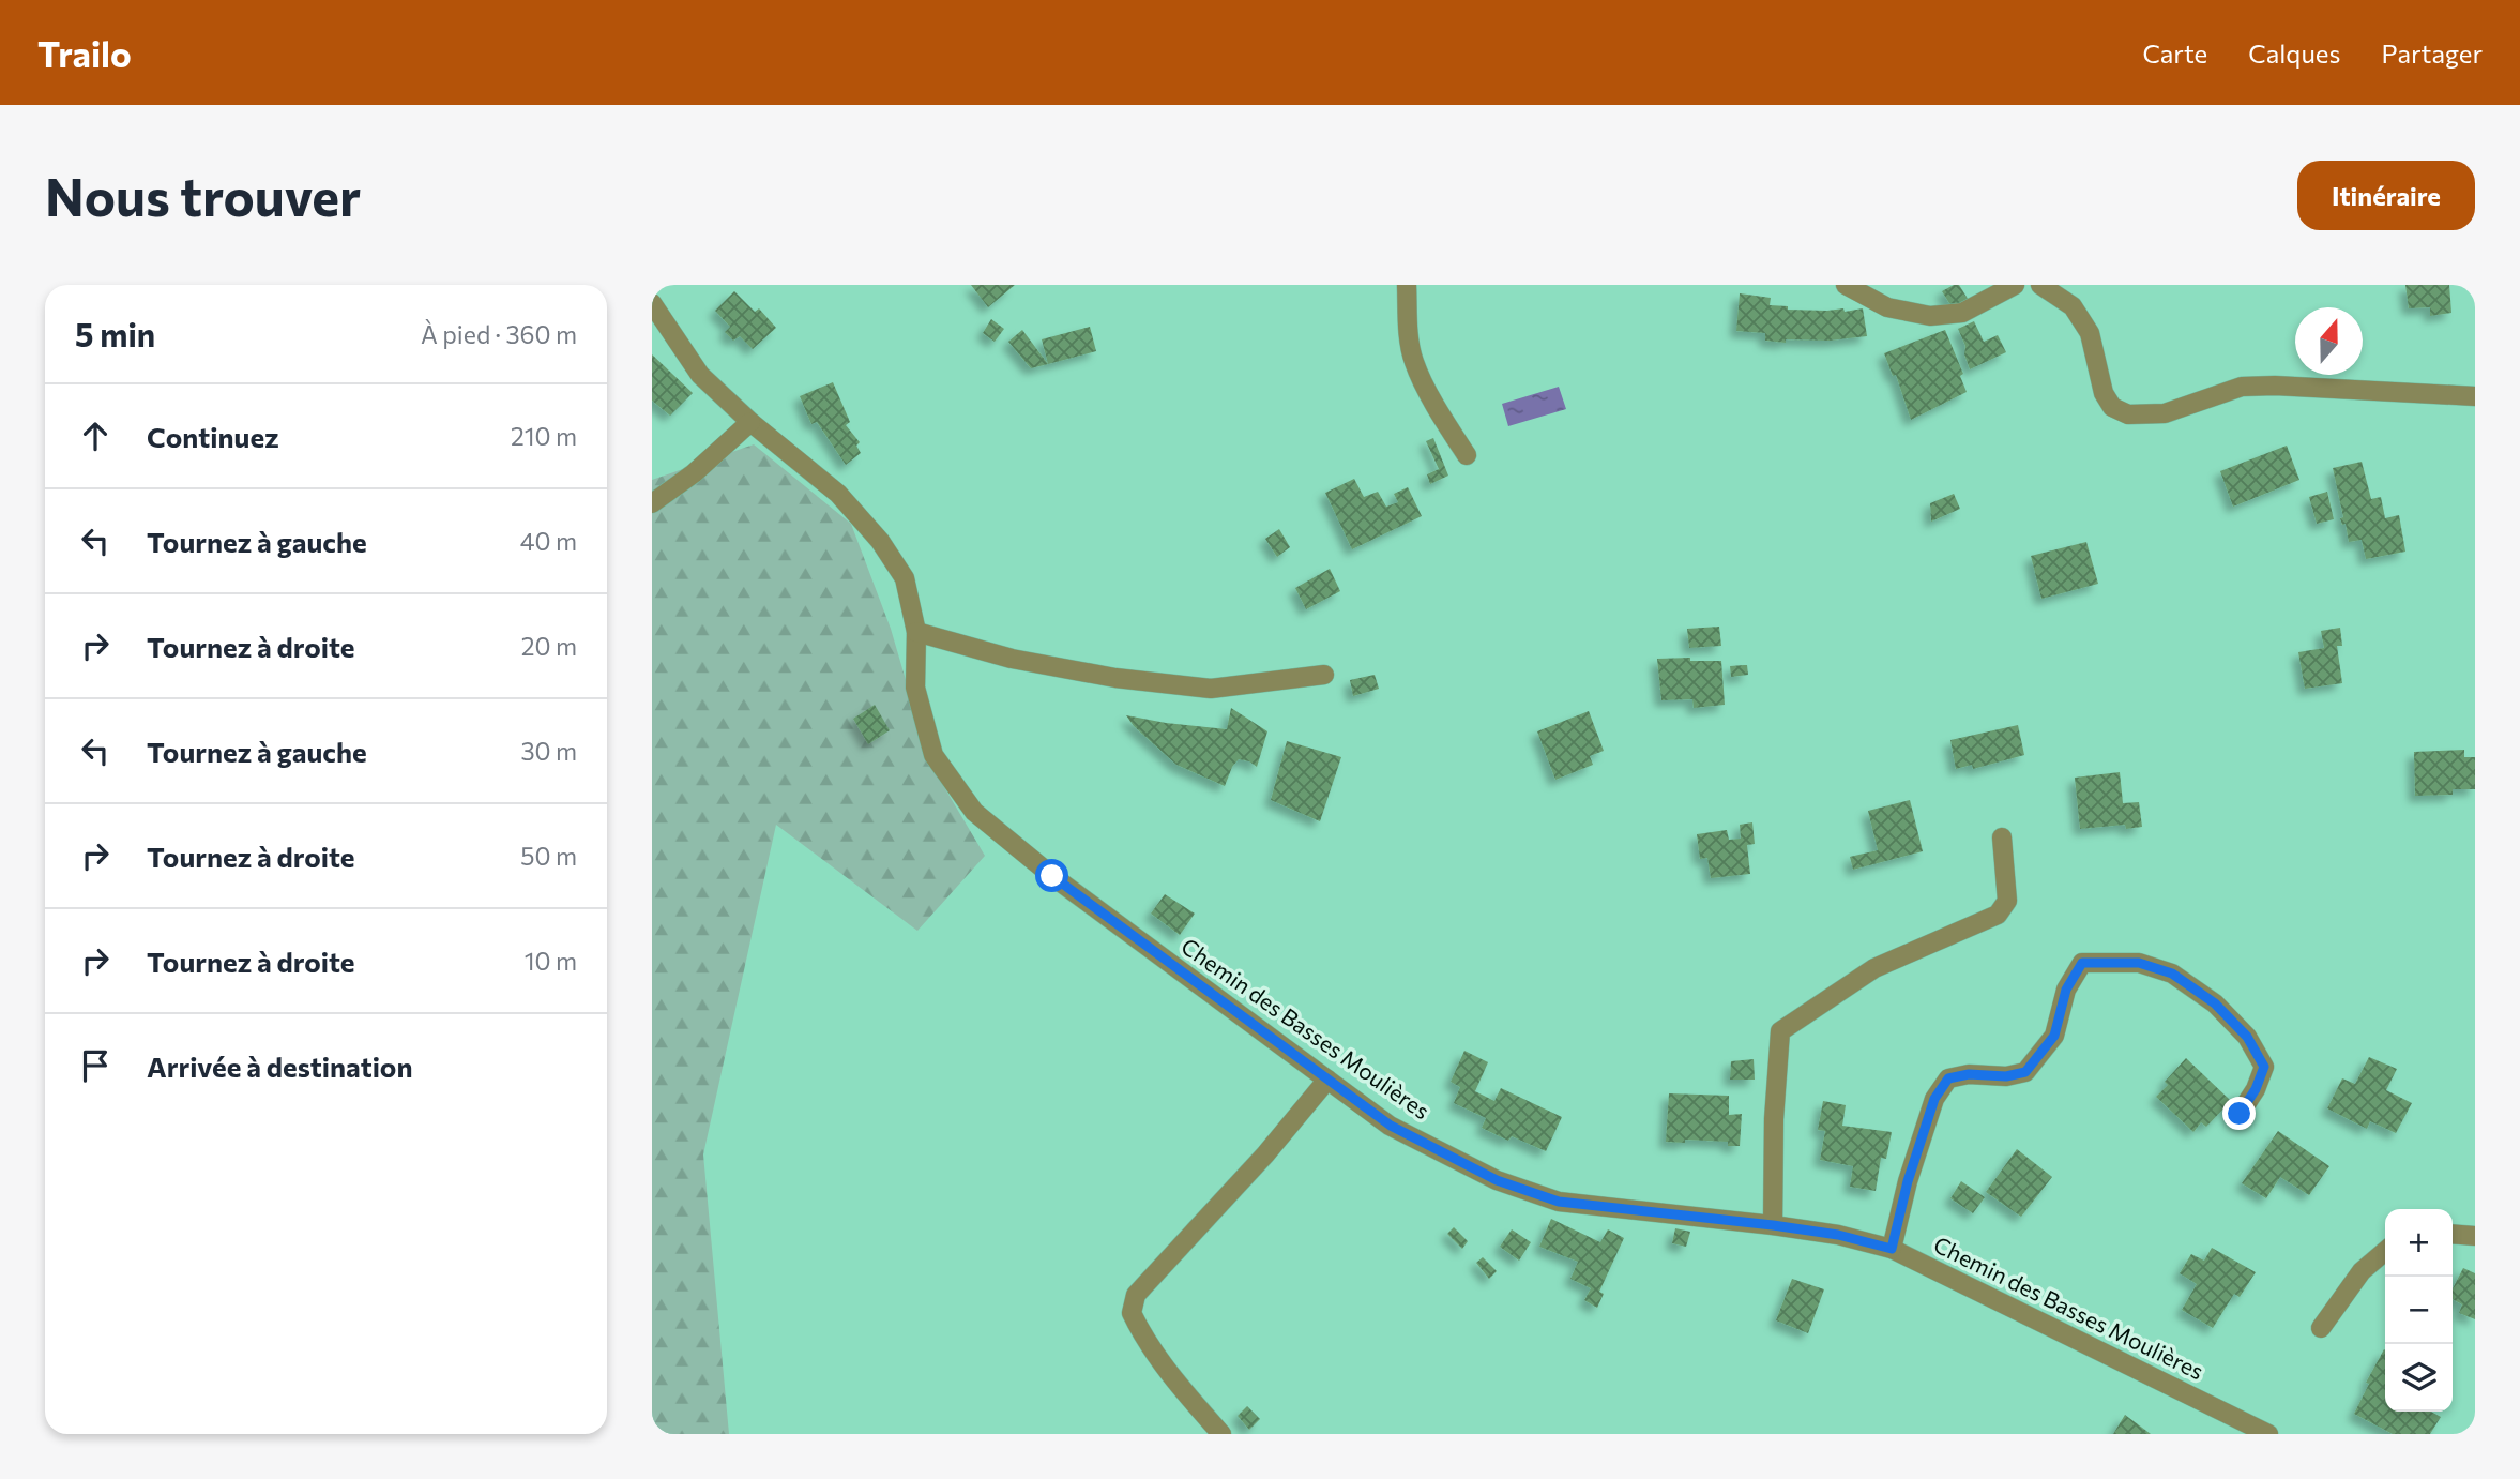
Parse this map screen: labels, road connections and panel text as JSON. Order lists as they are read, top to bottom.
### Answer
{
  "streets": {
    "street": ["Chemin des Basses Moulières"]
  },
  "north": "top",
  "page": {
    "header": "Trailo",
    "nav": ["Carte", "Calques", "Partager"],
    "buttons": "Itinéraire",
    "title": "Nous trouver",
    "heading": ["5 min", "À pied · 360 m"],
    "list": [
      ["Continuez", "210 m"],
      ["Tournez à gauche", "40 m"],
      ["Tournez à droite", "20 m"],
      ["Tournez à gauche", "30 m"],
      ["Tournez à droite", "50 m"],
      ["Tournez à droite", "10 m"],
      "Arrivée à destination"
    ],
    "map_buttons": ["+", "−"]
  }
}
